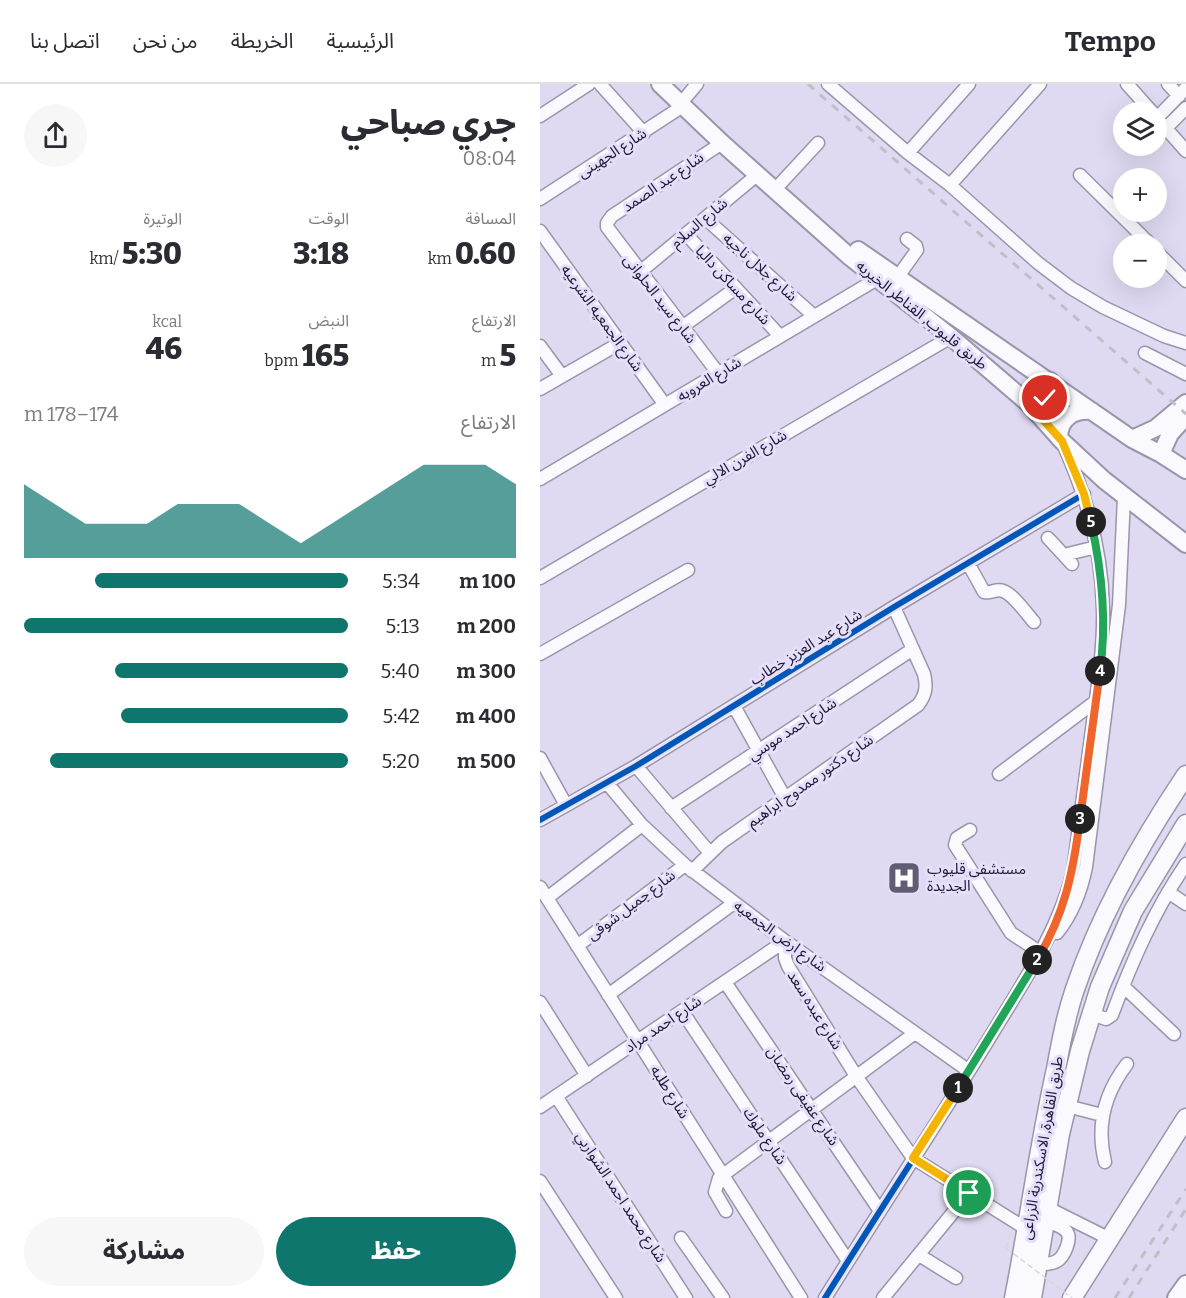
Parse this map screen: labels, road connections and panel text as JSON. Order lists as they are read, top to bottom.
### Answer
{
  "streets": {
    "highway": ["طريق القاهرة, الاسكندرية الزراعى"],
    "main road": ["طريق قليوب, القناطر الخيريه"],
    "street": [
      "شارع الجهينى",
      "شارع عبد الصمد",
      "شارع السلام",
      "شارع جلال ناجيه",
      "شارع مساكن داليا",
      "شارع سيد الحلوانى",
      "شارع الجمعيه الشرعيه",
      "شارع العروبه",
      "شارع الفرن الالي",
      "شارع عبد العزيز خطاب",
      "شارع احمد موسي",
      "شارع دكتور ممدوح ابراهيم",
      "شارع جميل شوقى",
      "شارع ارض الجمعيه",
      "شارع عبده سعد",
      "شارع احمد مراد",
      "شارع طلبه",
      "شارع عفيفى رمضان",
      "شارع ملوك",
      "شارع محمد احمد الشواربي"
    ]
  },
  "crossings": [
    ["شارع الجهينى", "طريق قليوب, القناطر الخيريه"],
    ["شارع عبد الصمد", "شارع سيد الحلوانى"],
    ["شارع عبد الصمد", "طريق قليوب, القناطر الخيريه"],
    ["شارع السلام", "شارع جلال ناجيه"],
    ["شارع السلام", "شارع مساكن داليا"],
    ["شارع السلام", "شارع سيد الحلوانى"],
    ["شارع السلام", "طريق قليوب, القناطر الخيريه"],
    ["شارع جلال ناجيه", "شارع العروبه"],
    ["شارع مساكن داليا", "شارع العروبه"],
    ["شارع سيد الحلوانى", "شارع العروبه"],
    ["طريق قليوب, القناطر الخيريه", "شارع العروبه"],
    ["طريق قليوب, القناطر الخيريه", "شارع الفرن الالي"],
    ["شارع الجمعيه الشرعيه", "شارع العروبه"],
    ["شارع عبد العزيز خطاب", "شارع ارض الجمعيه"],
    ["شارع احمد موسي", "شارع دكتور ممدوح ابراهيم"],
    ["شارع دكتور ممدوح ابراهيم", "شارع جميل شوقى"],
    ["شارع دكتور ممدوح ابراهيم", "شارع ارض الجمعيه"],
    ["شارع جميل شوقى", "شارع ارض الجمعيه"],
    ["شارع جميل شوقى", "شارع طلبه"],
    ["شارع ارض الجمعيه", "شارع عبده سعد"],
    ["شارع ارض الجمعيه", "شارع احمد مراد"],
    ["شارع عبده سعد", "شارع احمد مراد"],
    ["شارع احمد مراد", "شارع طلبه"],
    ["شارع احمد مراد", "شارع عفيفى رمضان"],
    ["شارع احمد مراد", "شارع ملوك"],
    ["شارع احمد مراد", "شارع محمد احمد الشواربي"]
  ],
  "places": {
    "hospital": ["مستشفى قليوب الجديدة"]
  },
  "page": {
    "header": "Tempo",
    "nav": [
      "الرئيسية",
      "الخريطة",
      "من نحن",
      "اتصل بنا"
    ],
    "heading": ["جري صباحي", "08:04"],
    "map_buttons": ["+", "−"],
    "stats": [
      ["المسافة", "0.60 km"],
      ["الوقت", "3:18"],
      ["الوتيرة", "5:30 /km"],
      ["الارتفاع", "5 m"],
      ["النبض", "165 bpm"],
      ["kcal", "46"]
    ],
    "chart": ["الارتفاع", "174–178 m"],
    "pins": [
      "5",
      "4",
      "3",
      "2",
      "1"
    ],
    "list": [
      {
        "name": "100 m",
        "note": "5:34"
      },
      {
        "name": "200 m",
        "note": "5:13"
      },
      {
        "name": "300 m",
        "note": "5:40"
      },
      {
        "name": "400 m",
        "note": "5:42"
      },
      {
        "name": "500 m",
        "note": "5:20"
      }
    ],
    "buttons": ["حفظ", "مشاركة"]
  }
}
